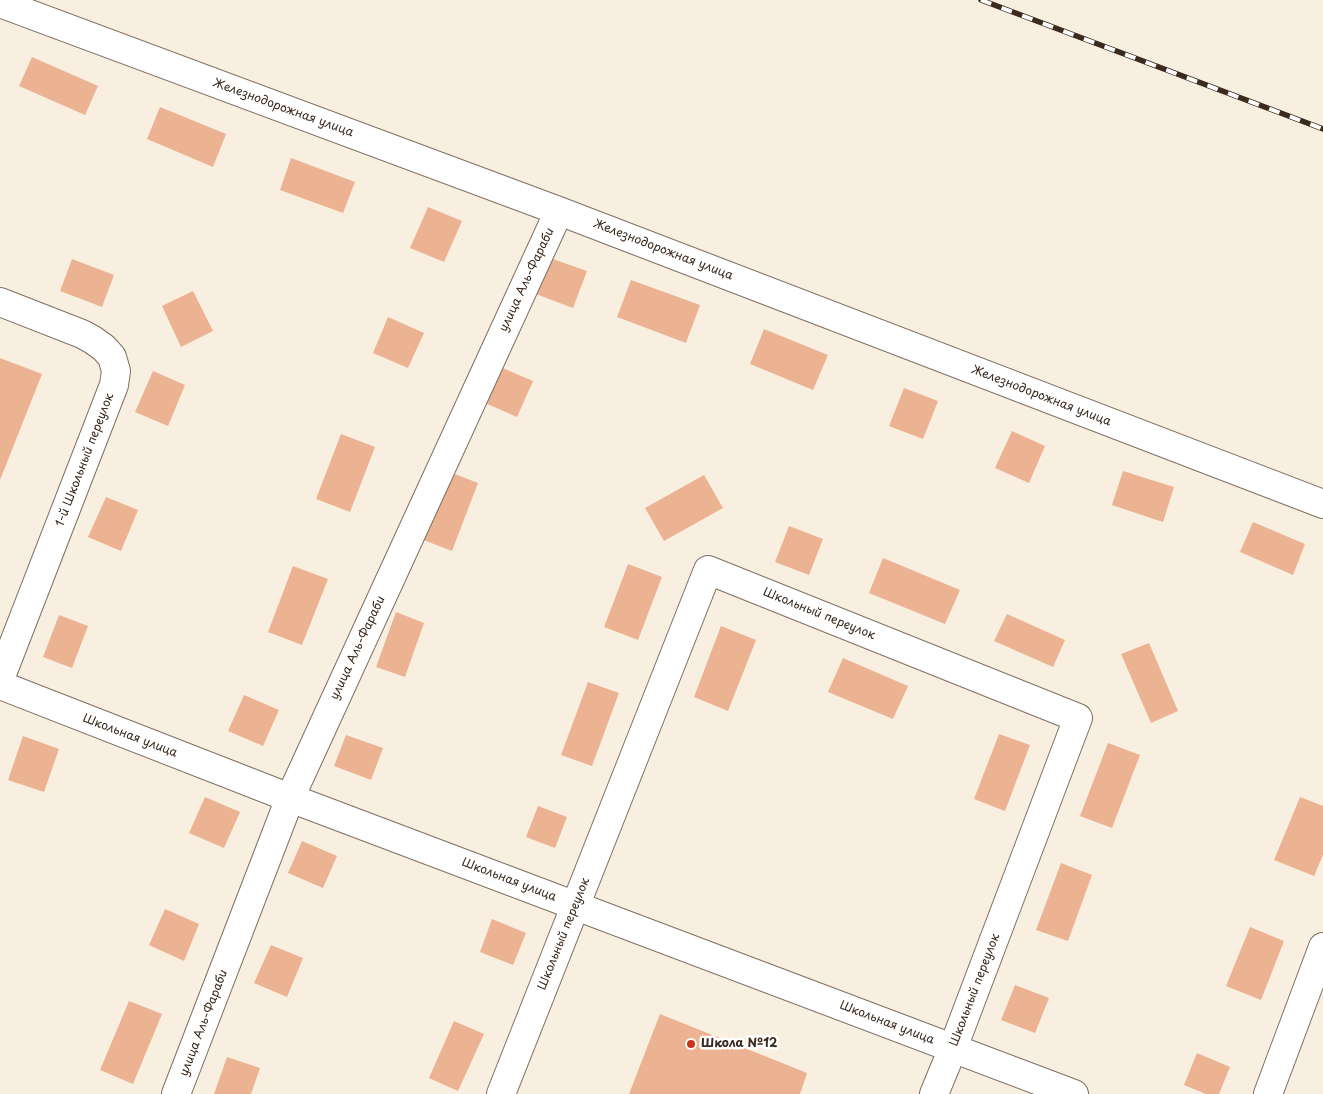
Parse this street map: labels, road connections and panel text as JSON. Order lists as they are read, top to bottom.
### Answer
{
  "streets": {
    "street": [
      "Железнодорожная улица",
      "улица Аль-Фараби",
      "1-й Школьный переулок",
      "Школьный переулок",
      "Школьная улица"
    ]
  },
  "crossings": [
    ["Железнодорожная улица", "улица Аль-Фараби"],
    ["улица Аль-Фараби", "Школьная улица"],
    ["Школьный переулок", "Школьная улица"]
  ],
  "places": ["Школа №12"]
}
